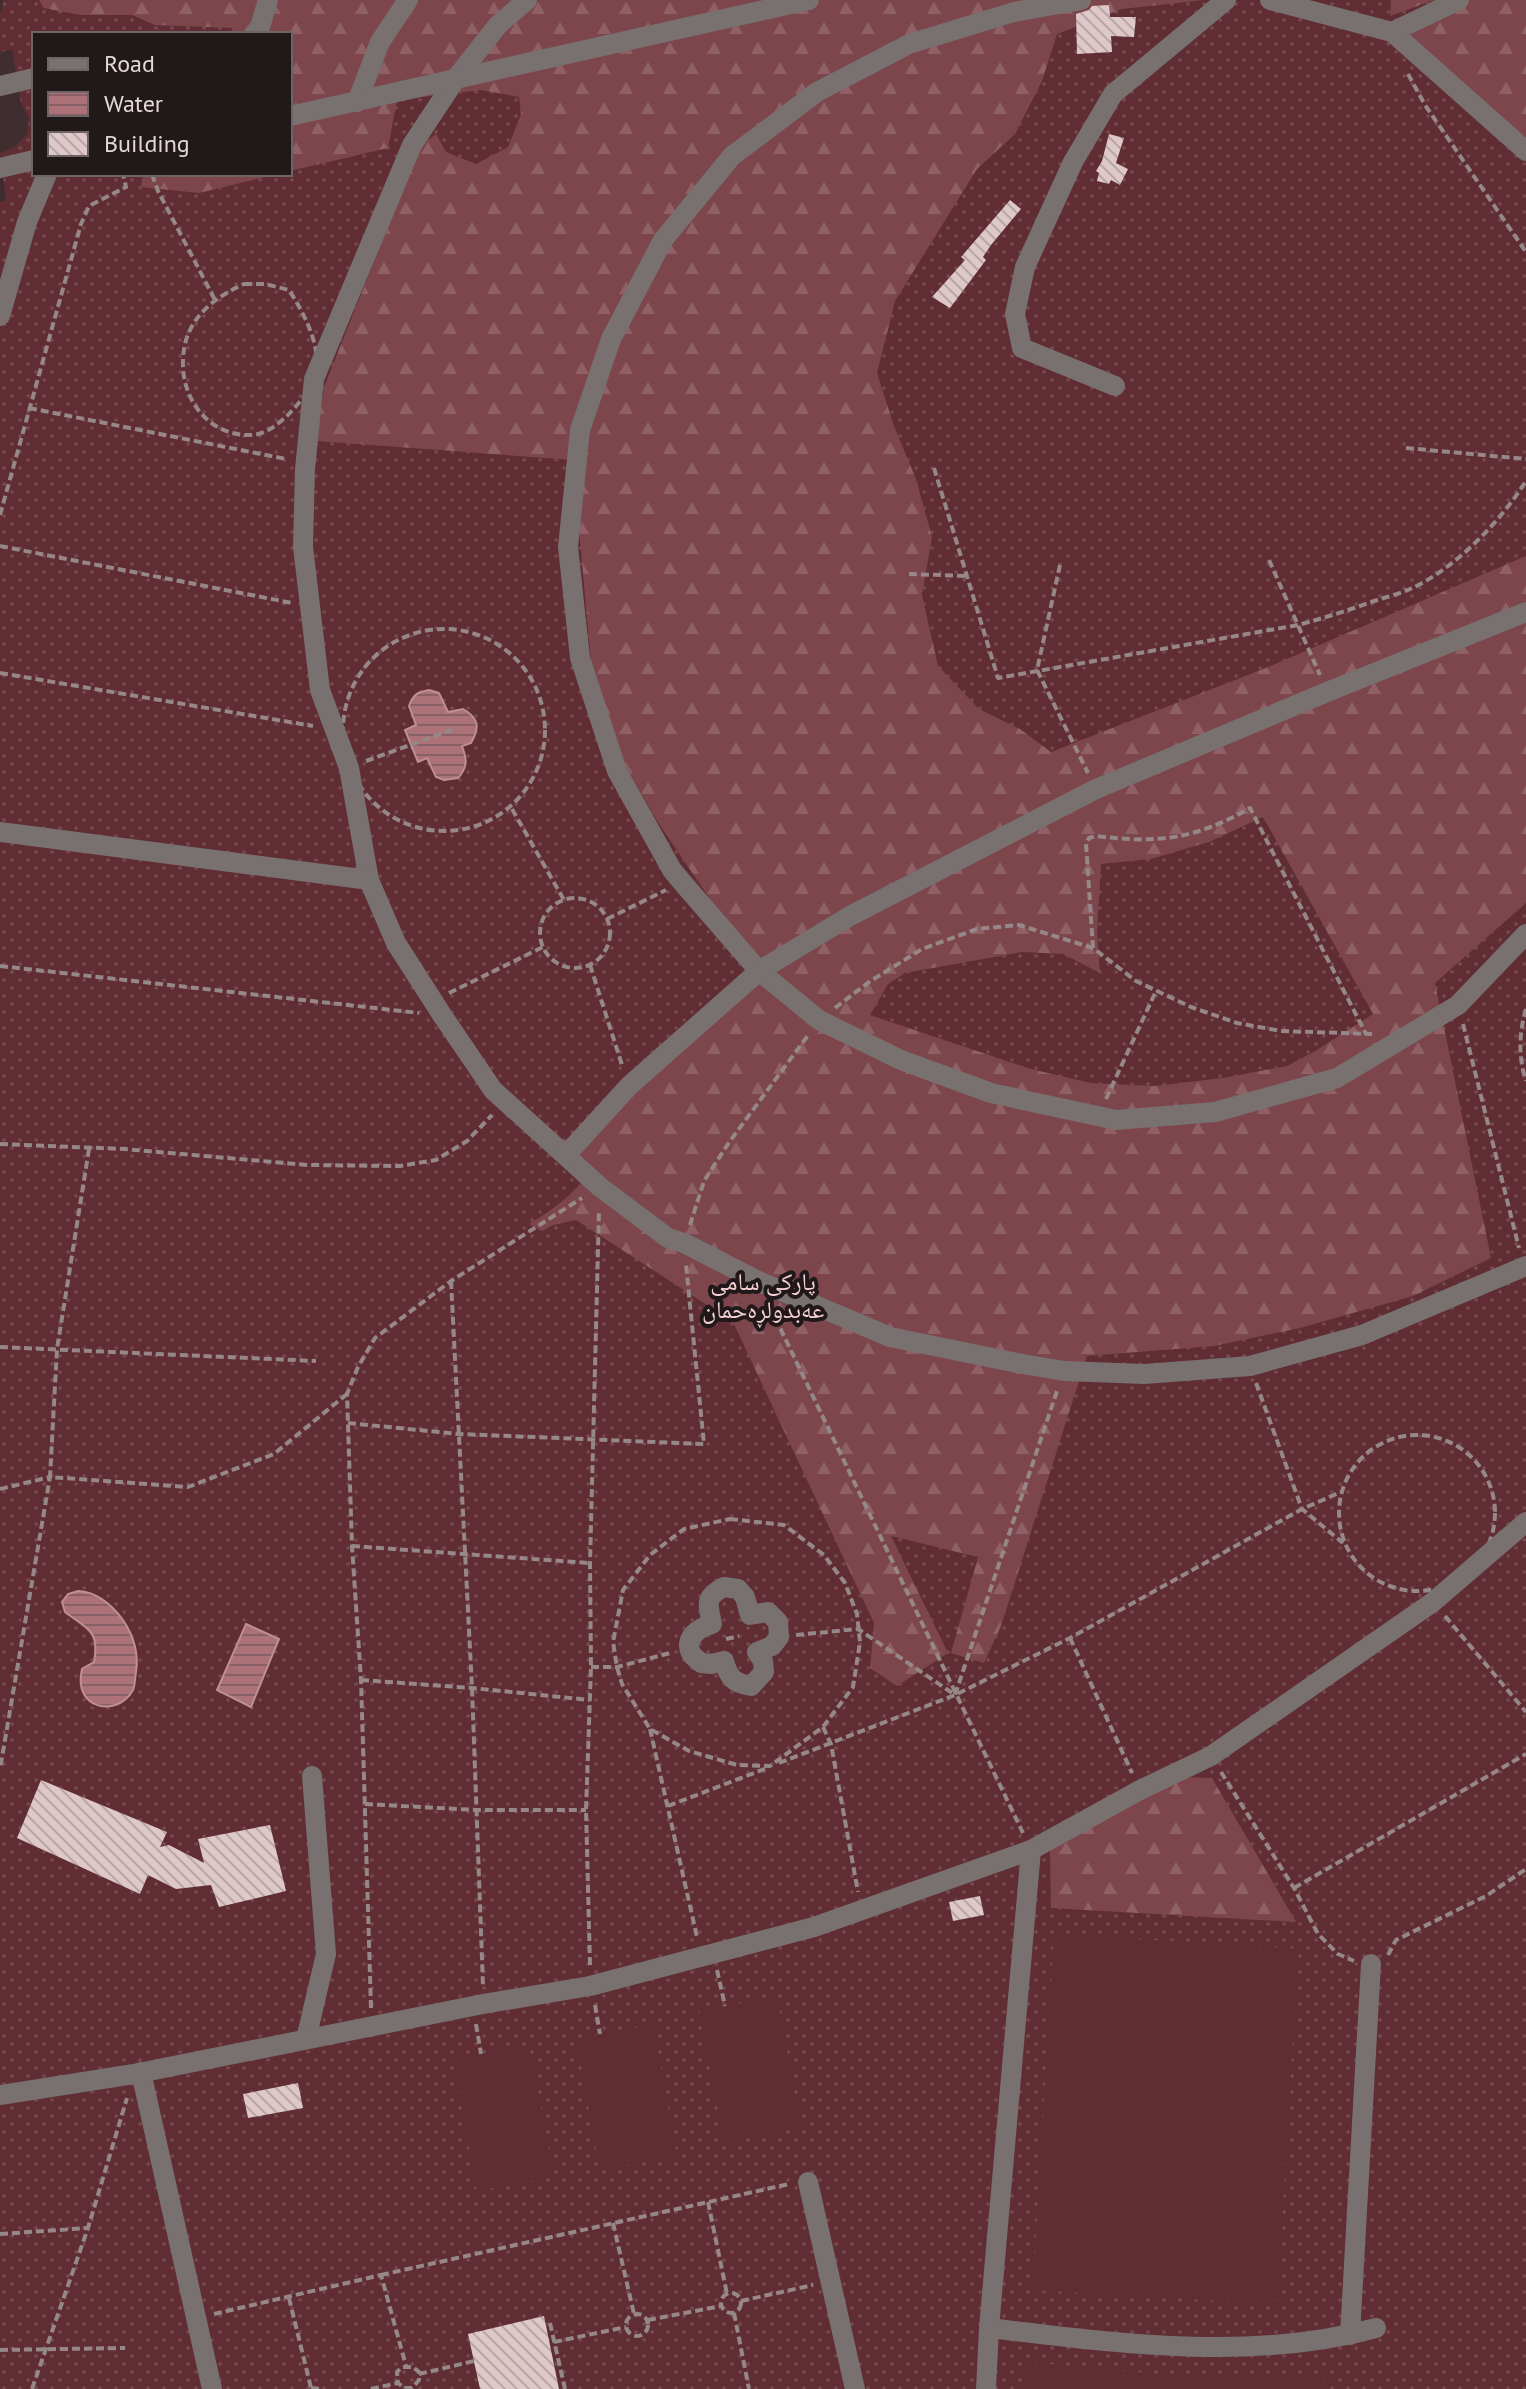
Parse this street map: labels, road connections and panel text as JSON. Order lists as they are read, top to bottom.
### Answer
{
  "parks": ["پارکی سامی عەبدولڕەحمان"],
  "legend": ["Road", "Water", "Building"]
}
